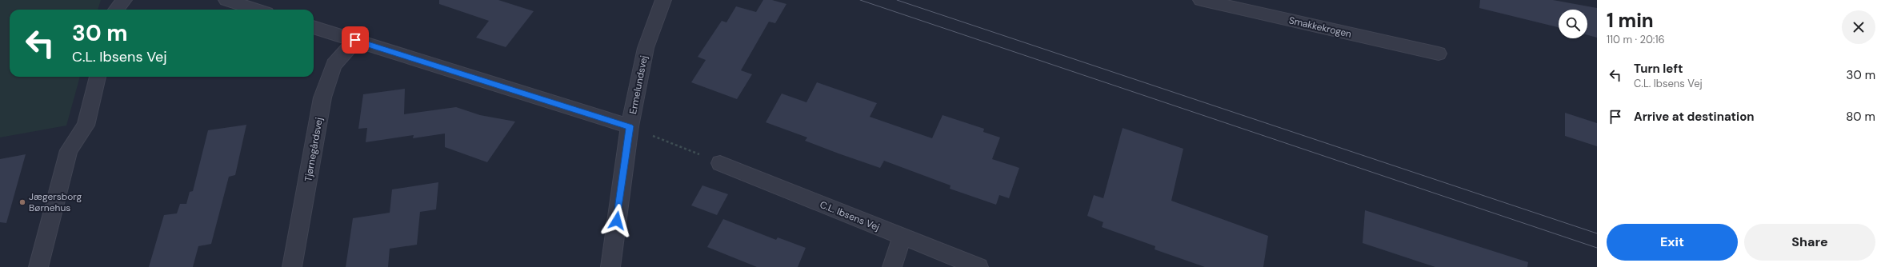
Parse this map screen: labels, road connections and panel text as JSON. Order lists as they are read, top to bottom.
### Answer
{
  "streets": {
    "street": [
      "Smakkekrogen",
      "Ermelundsvej",
      "Tjørnegårdsvej",
      "C.L. Ibsens Vej"
    ]
  },
  "places": ["Jægersborg Børnehus"],
  "page": {
    "heading": ["1 min", "110 m · 20:16"],
    "turn": ["30 m", "C.L. Ibsens Vej"],
    "list": [
      {
        "name": "Turn left",
        "note": "C.L. Ibsens Vej",
        "value": "30 m"
      },
      {
        "name": "Arrive at destination",
        "value": "80 m"
      }
    ],
    "buttons": ["Exit", "Share"]
  }
}
